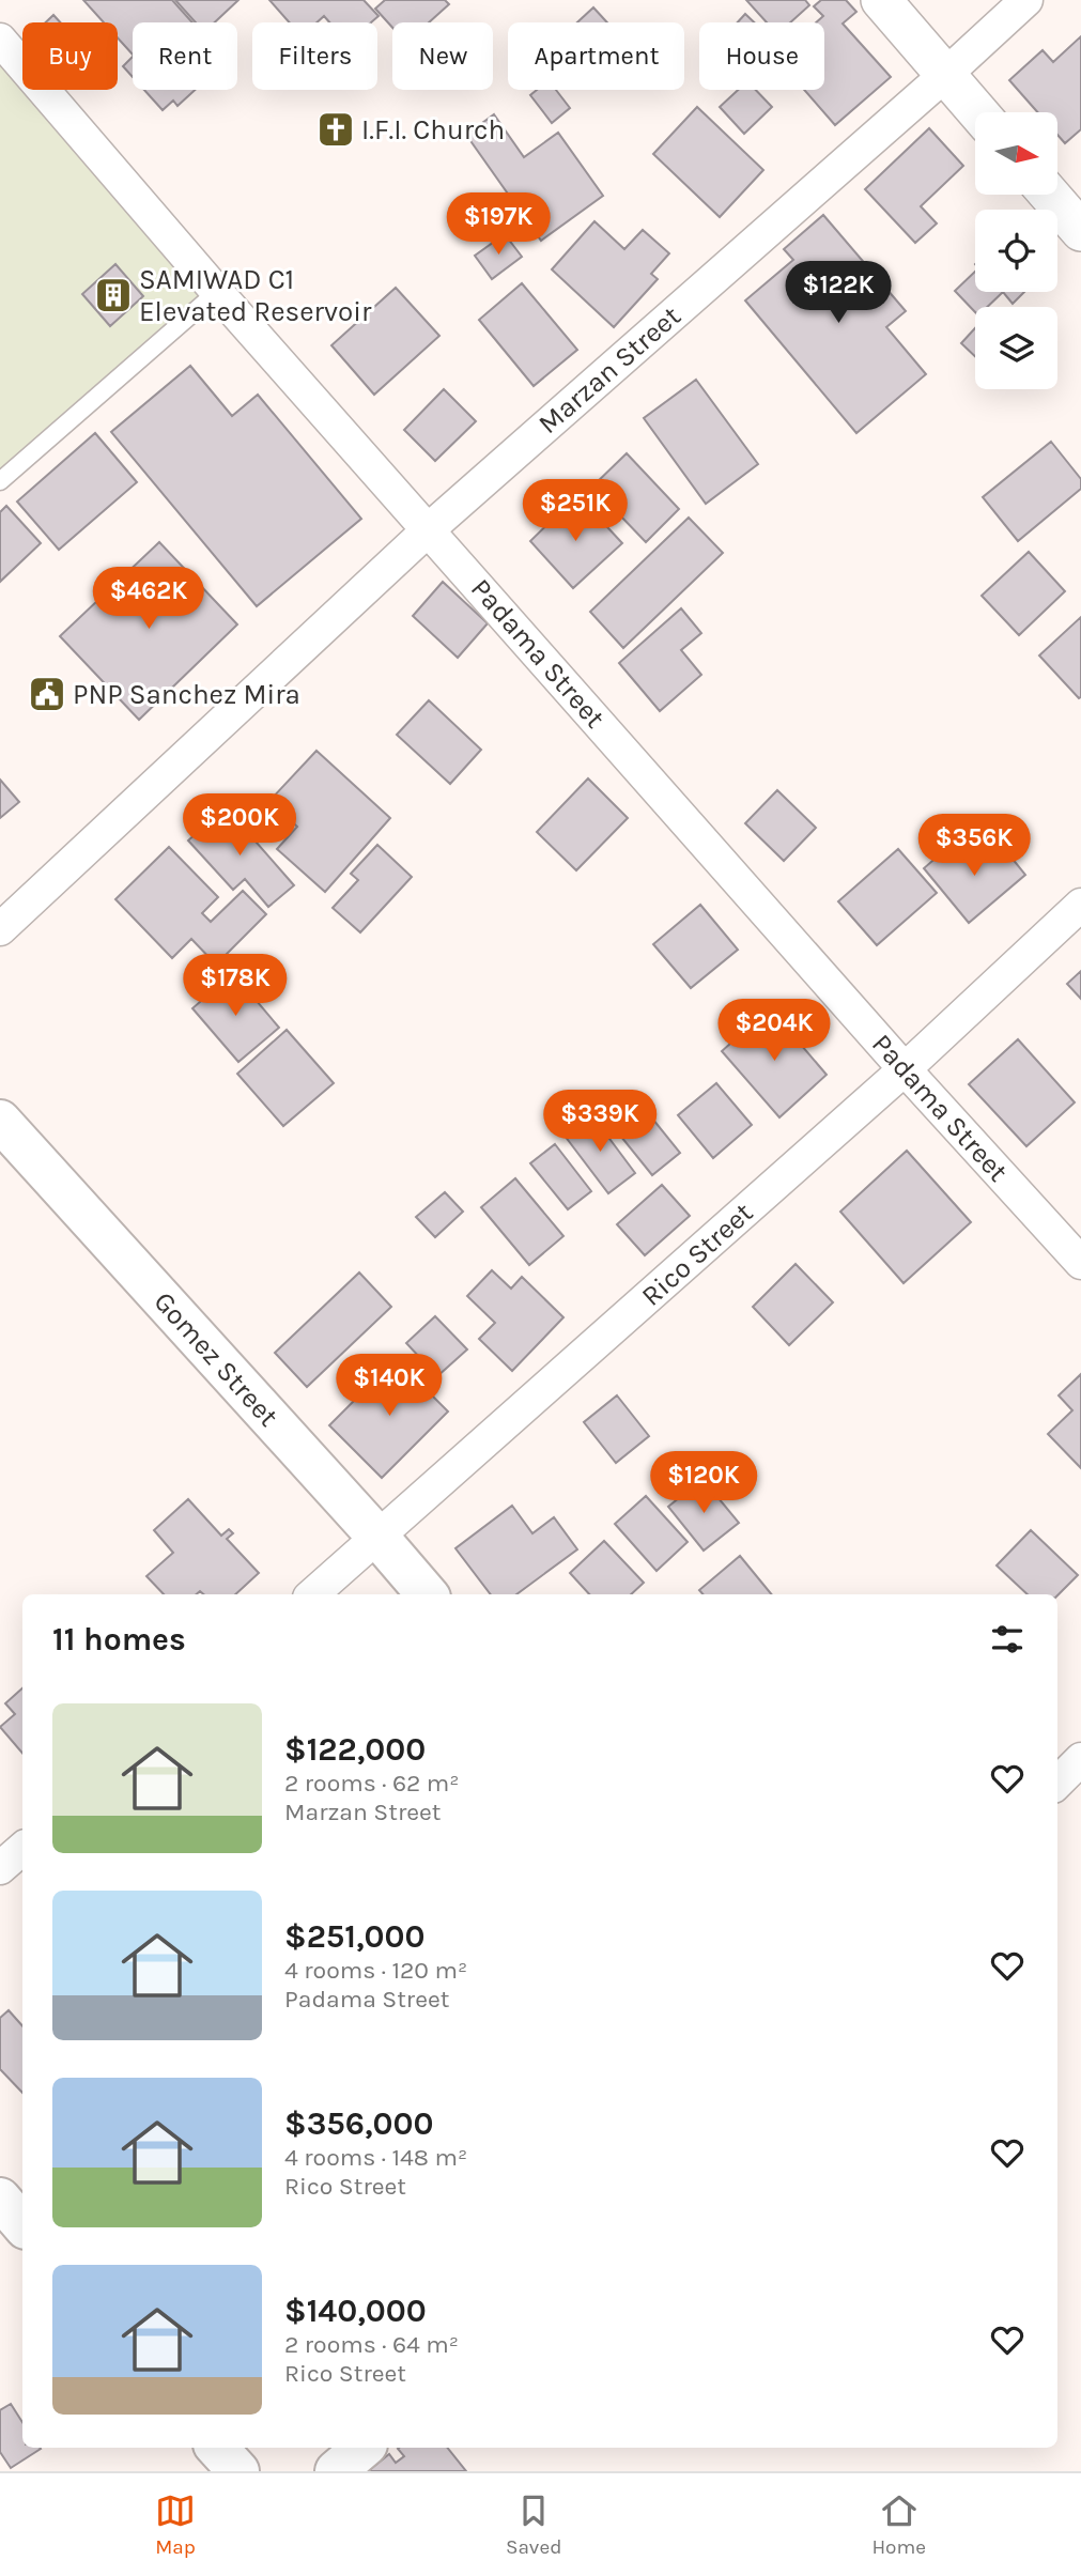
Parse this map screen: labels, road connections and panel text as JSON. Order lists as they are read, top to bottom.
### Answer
{
  "streets": {
    "main road": ["Gomez Street"],
    "street": ["Marzan Street", "Padama Street", "Rico Street"]
  },
  "crossings": [
    ["Marzan Street", "Padama Street"],
    ["Padama Street", "Rico Street"],
    ["Rico Street", "Gomez Street"]
  ],
  "places": {
    "church": ["I.F.I. Church"],
    "building": ["SAMIWAD C1 Elevated Reservoir"],
    "public building": ["PNP Sanchez Mira"]
  },
  "north": "right",
  "page": {
    "chip": [
      "Buy",
      "Rent",
      "Filters",
      "New",
      "Apartment",
      "House"
    ],
    "price": [
      "$197K",
      "$122K",
      "$251K",
      "$462K",
      "$200K",
      "$356K",
      "$178K",
      "$204K",
      "$339K",
      "$140K",
      "$120K"
    ],
    "heading": "11 homes",
    "list": [
      {
        "name": "$122,000",
        "note": "2 rooms · 62 m² · Marzan Street"
      },
      {
        "name": "$251,000",
        "note": "4 rooms · 120 m² · Padama Street"
      },
      {
        "name": "$356,000",
        "note": "4 rooms · 148 m² · Rico Street"
      },
      {
        "name": "$140,000",
        "note": "2 rooms · 64 m² · Rico Street"
      }
    ],
    "tabs": ["Map", "Saved", "Home"]
  }
}
